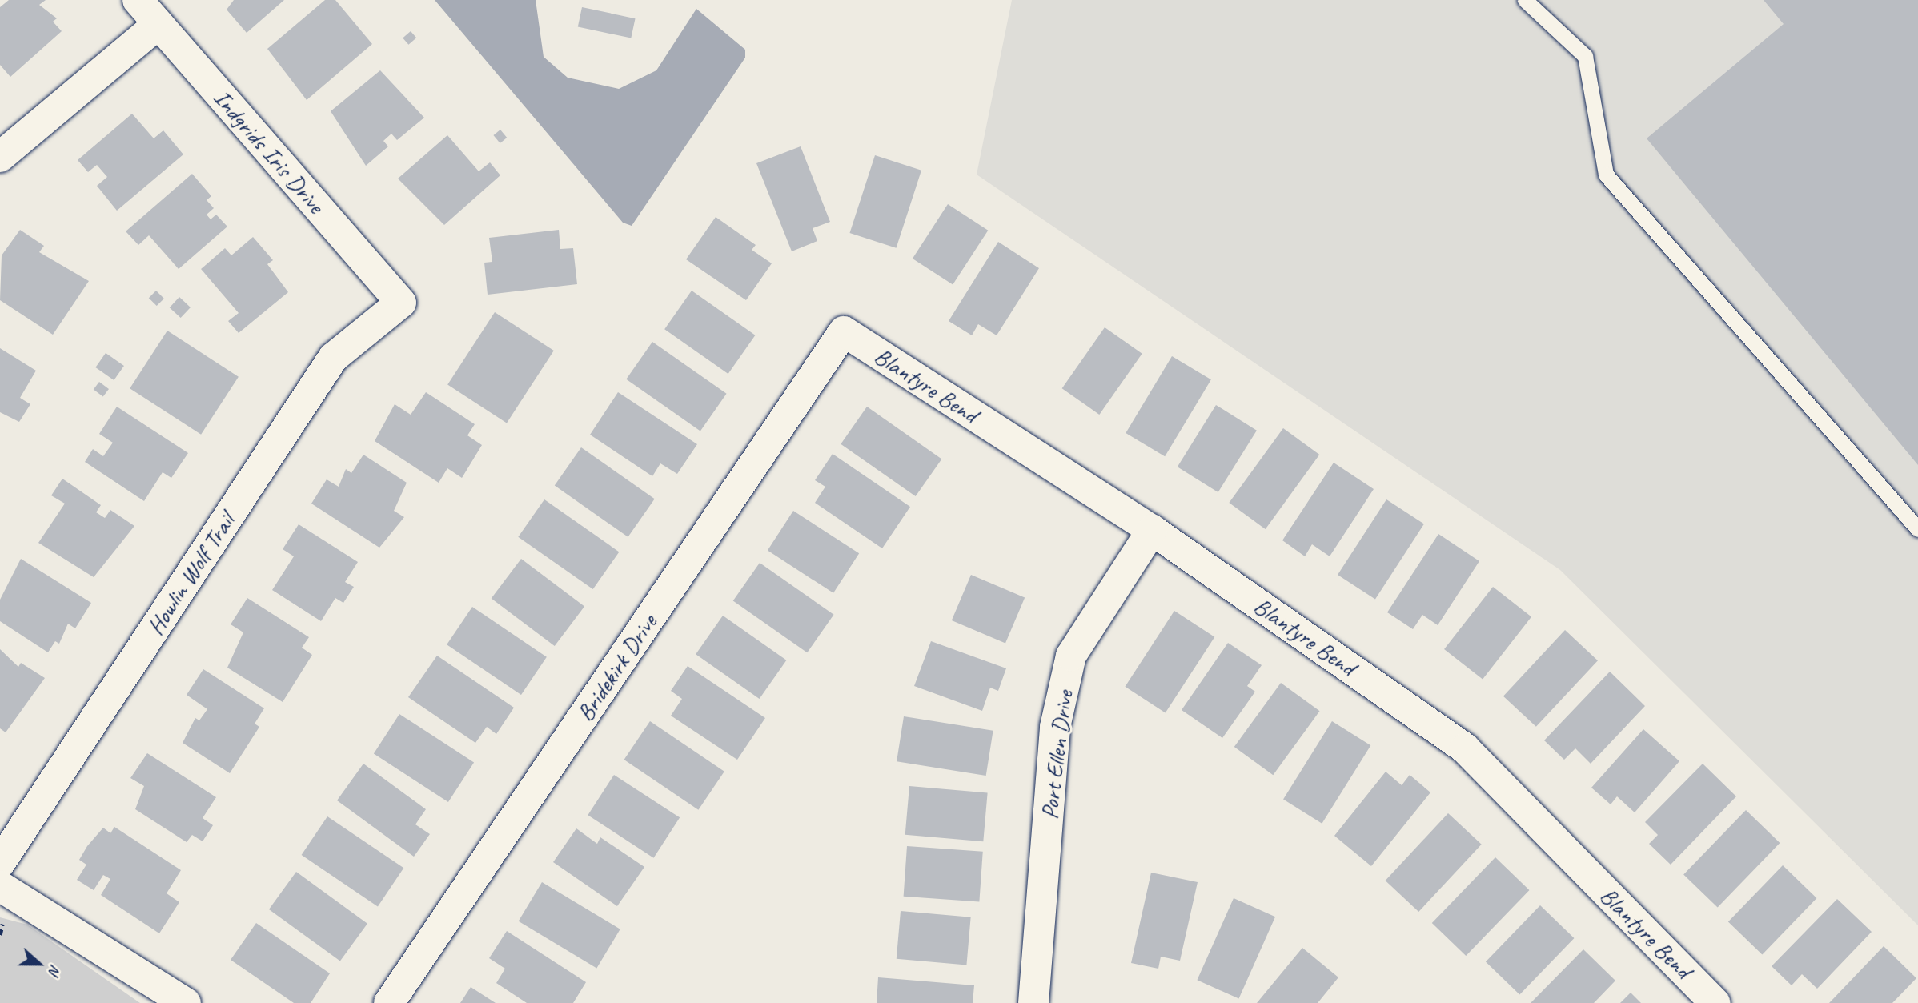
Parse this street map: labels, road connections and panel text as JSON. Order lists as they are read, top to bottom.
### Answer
{
  "streets": {
    "street": [
      "Indgrids Iris Drive",
      "Blantyre Bend",
      "Howlin Wolf Trail",
      "Bridekirk Drive",
      "Port Ellen Drive"
    ]
  },
  "crossings": [
    ["Indgrids Iris Drive", "Howlin Wolf Trail"],
    ["Blantyre Bend", "Bridekirk Drive"],
    ["Blantyre Bend", "Port Ellen Drive"]
  ],
  "north": "right"
}
